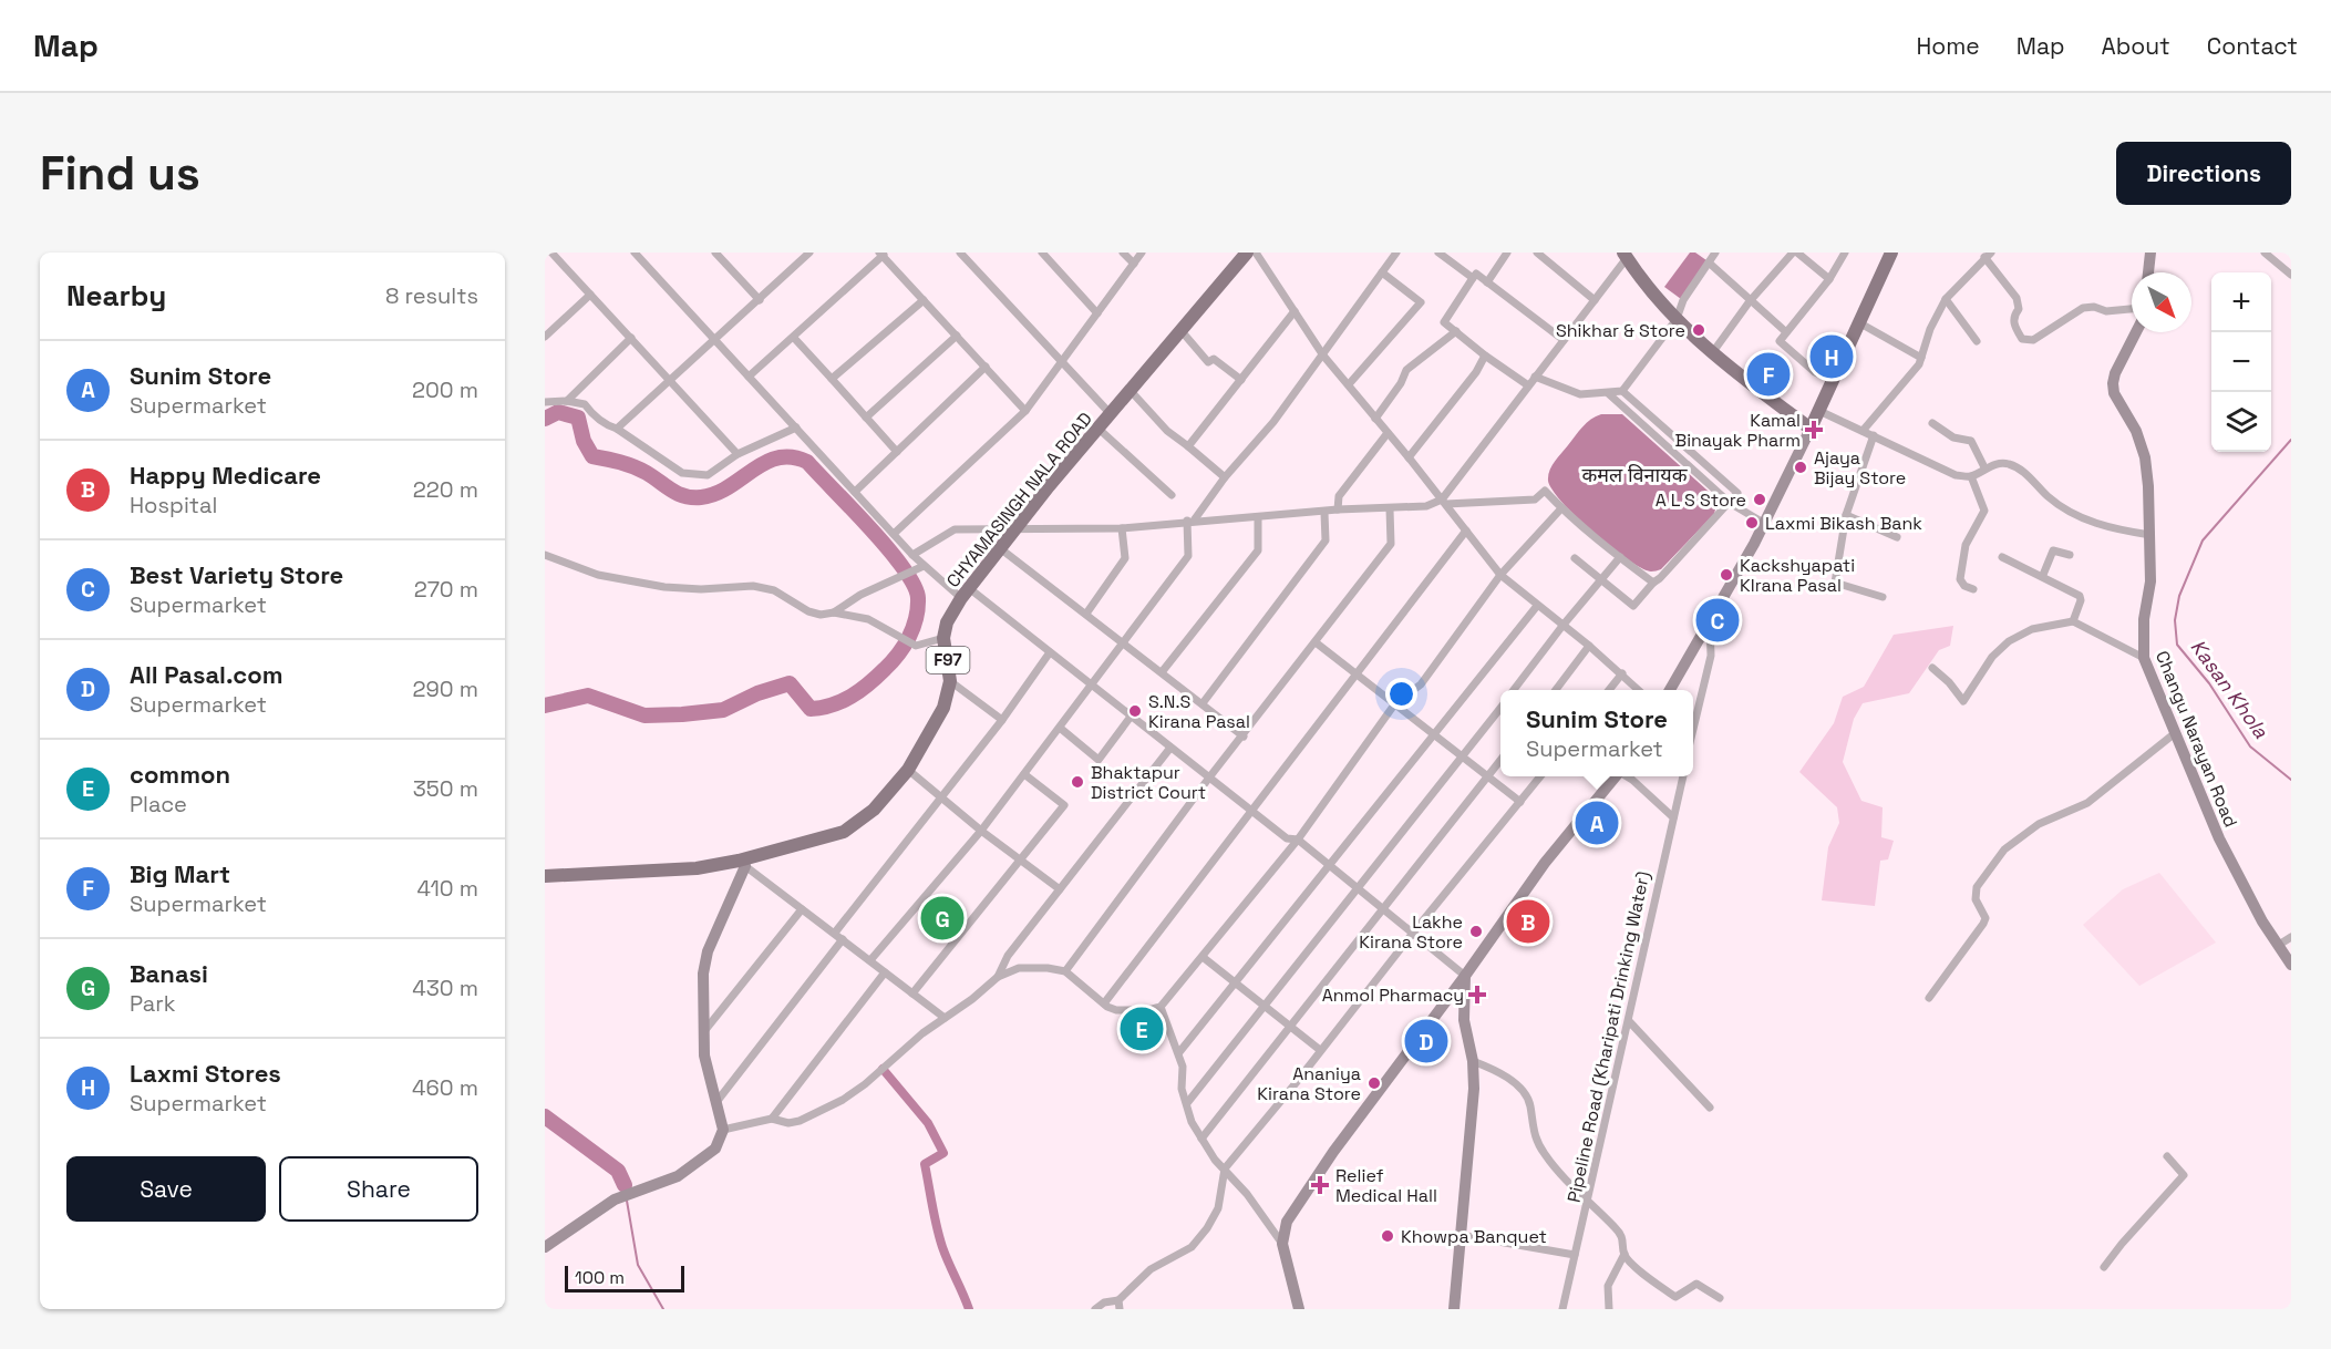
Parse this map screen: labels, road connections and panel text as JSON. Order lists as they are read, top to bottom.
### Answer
{
  "streets": {
    "main road": ["CHYAMASINGH NALA ROAD", "F97", "Changu Narayan Road"],
    "street": ["Pipeline Road (Kharipati Drinking Water)"]
  },
  "crossings": [
    ["CHYAMASINGH NALA ROAD", "F97"]
  ],
  "districts": ["कमल विनायक"],
  "water": ["Kasan Khola"],
  "places": {
    "other": [
      "Shikhar & Store",
      "Ajaya Bijay Store",
      "A L S Store",
      "Laxmi Bikash Bank",
      "Kackshyapati KIrana Pasal",
      "S.N.S Kirana Pasal",
      "Bhaktapur District Court",
      "Lakhe Kirana Store",
      "Ananiya Kirana Store",
      "Khowpa Banquet"
    ],
    "health": ["Kamal Binayak Pharm", "Anmol Pharmacy", "Relief Medical Hall"]
  },
  "scale_bar": "100 m",
  "north": "bottom right",
  "page": {
    "header": "Map",
    "nav": [
      "Home",
      "Map",
      "About",
      "Contact"
    ],
    "buttons": [
      "Directions",
      ["Save", "Share"]
    ],
    "title": "Find us",
    "heading": ["Nearby", "8 results"],
    "map_buttons": ["+", "−"],
    "pins": [
      "H",
      "F",
      "C",
      "A",
      "G",
      "B",
      "E",
      "D"
    ],
    "list": [
      {
        "mark": "A",
        "name": "Sunim Store",
        "note": "Supermarket",
        "value": "200 m"
      },
      {
        "mark": "B",
        "name": "Happy Medicare",
        "note": "Hospital",
        "value": "220 m"
      },
      {
        "mark": "C",
        "name": "Best Variety Store",
        "note": "Supermarket",
        "value": "270 m"
      },
      {
        "mark": "D",
        "name": "All Pasal.com",
        "note": "Supermarket",
        "value": "290 m"
      },
      {
        "mark": "E",
        "name": "common",
        "note": "Place",
        "value": "350 m"
      },
      {
        "mark": "F",
        "name": "Big Mart",
        "note": "Supermarket",
        "value": "410 m"
      },
      {
        "mark": "G",
        "name": "Banasi",
        "note": "Park",
        "value": "430 m"
      },
      {
        "mark": "H",
        "name": "Laxmi Stores",
        "note": "Supermarket",
        "value": "460 m"
      }
    ],
    "popup": ["Sunim Store", "Supermarket"],
    "scale": "100 m"
  }
}
